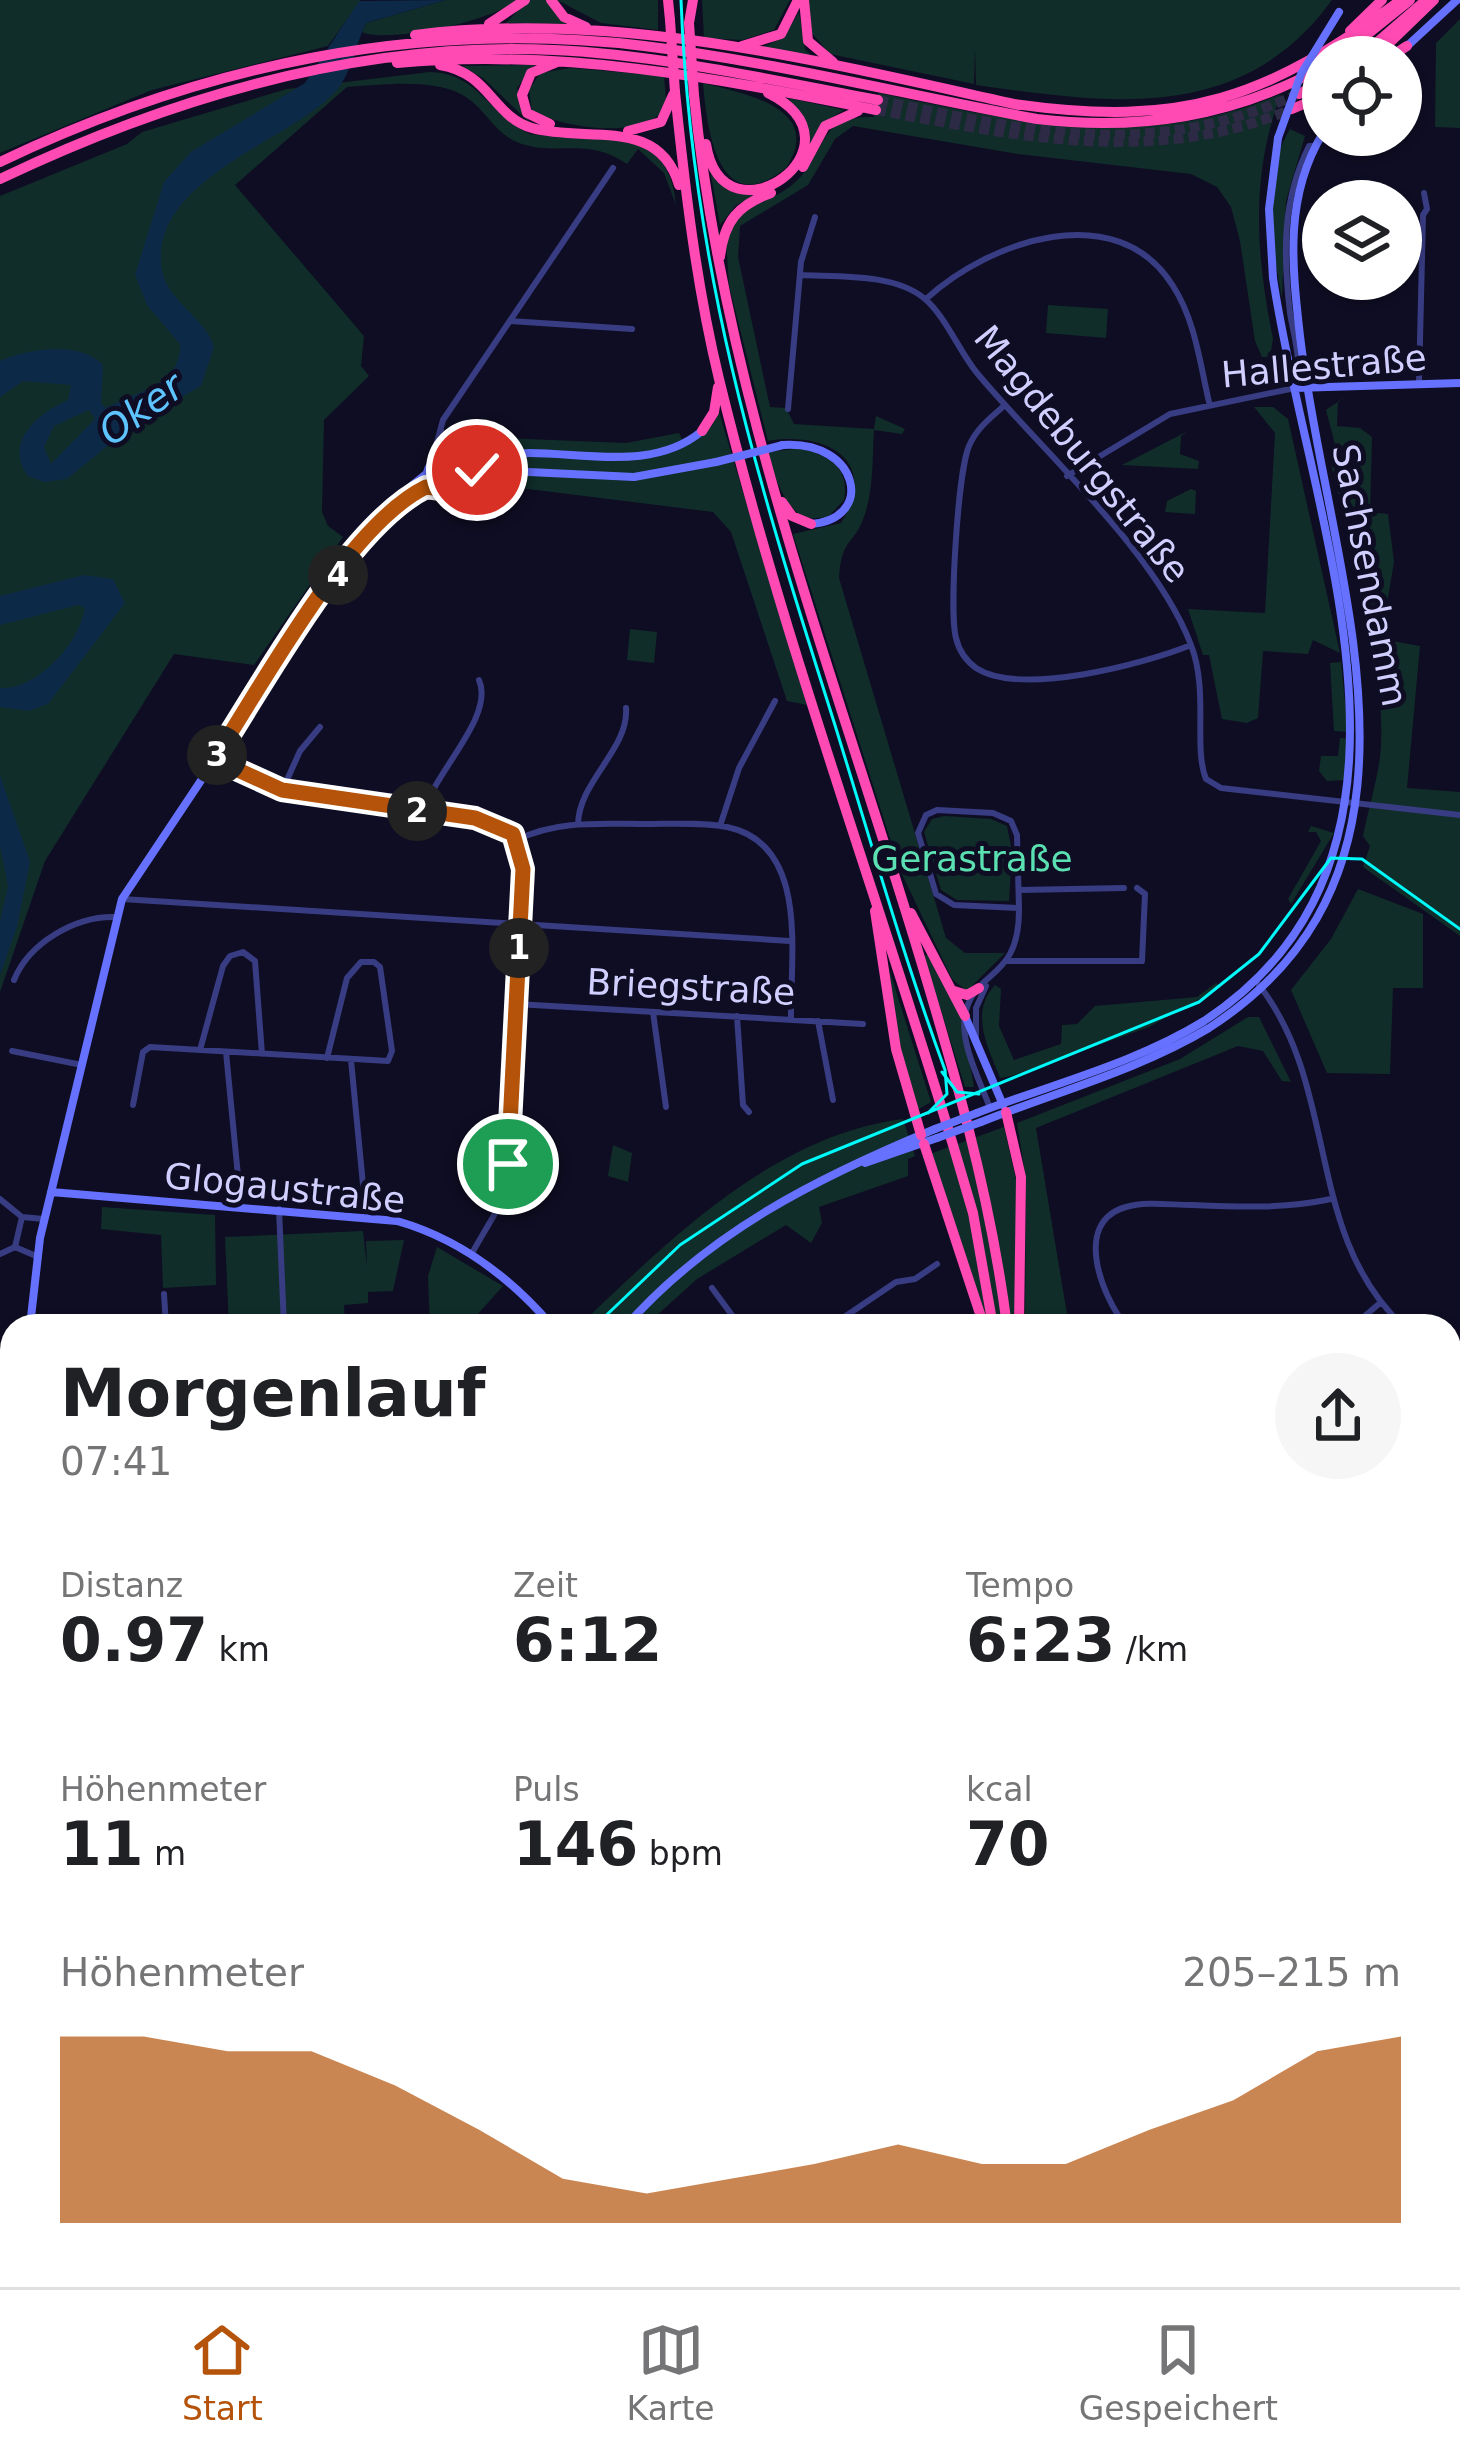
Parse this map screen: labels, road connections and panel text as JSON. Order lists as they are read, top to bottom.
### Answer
{
  "streets": {
    "street": [
      "Hallestraße",
      "Magdeburgstraße",
      "Sachsendamm",
      "Briegstraße",
      "Glogaustraße"
    ]
  },
  "crossings": [
    ["Hallestraße", "Magdeburgstraße"],
    ["Hallestraße", "Sachsendamm"],
    ["Magdeburgstraße", "Sachsendamm"]
  ],
  "water": ["Oker"],
  "parks": ["Gerastraße"],
  "page": {
    "pins": [
      "4",
      "3",
      "2",
      "1"
    ],
    "heading": ["Morgenlauf", "07:41"],
    "stats": [
      ["Distanz", "0.97 km"],
      ["Zeit", "6:12"],
      ["Tempo", "6:23 /km"],
      ["Höhenmeter", "11 m"],
      ["Puls", "146 bpm"],
      ["kcal", "70"]
    ],
    "chart": ["Höhenmeter", "205–215 m"],
    "tabs": ["Start", "Karte", "Gespeichert"]
  }
}
